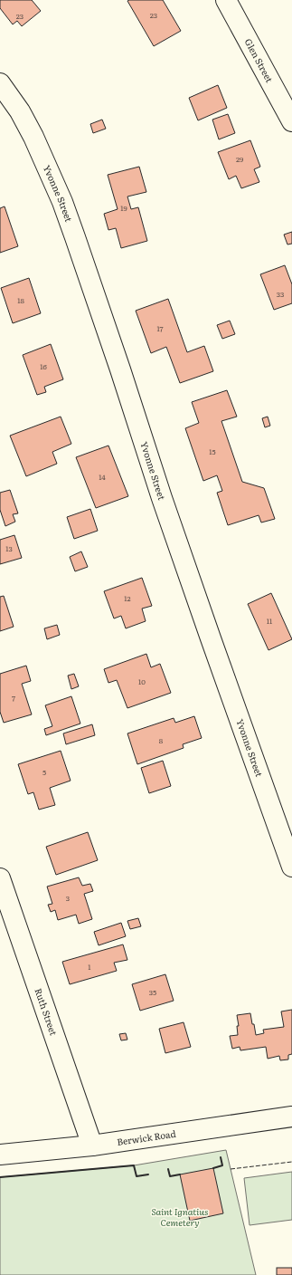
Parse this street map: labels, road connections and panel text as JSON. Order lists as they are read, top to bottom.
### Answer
{
  "streets": {
    "street": [
      "Glen Street",
      "Yvonne Street",
      "Ruth Street",
      "Berwick Road"
    ]
  },
  "crossings": [
    ["Ruth Street", "Berwick Road"]
  ],
  "parks": ["Saint Ignatius Cemetery"],
  "house_numbers": [
    "23",
    "23",
    "29",
    "19",
    "33",
    "18",
    "17",
    "16",
    "15",
    "14",
    "13",
    "12",
    "11",
    "10",
    "7",
    "8",
    "5",
    "3",
    "1",
    "35"
  ]
}
